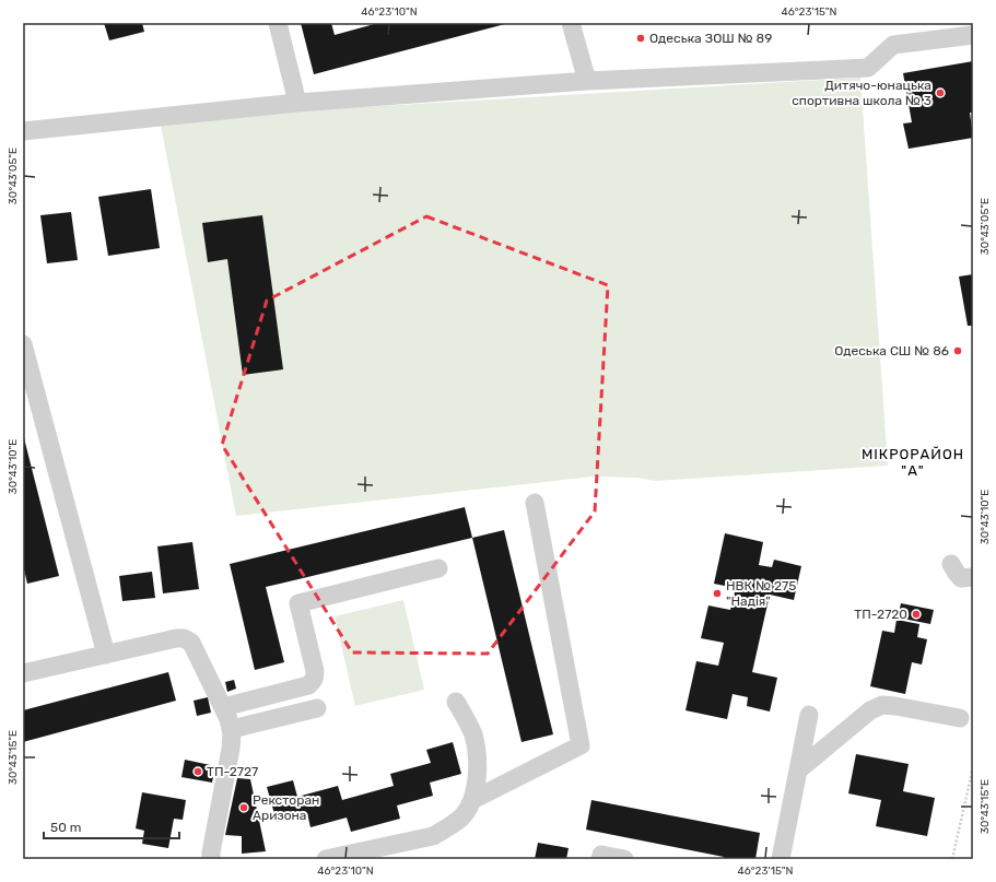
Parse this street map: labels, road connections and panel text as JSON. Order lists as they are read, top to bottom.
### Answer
{
  "districts": ["МІКРОРАЙОН \"А\""],
  "places": [
    "Одеська ЗОШ № 89",
    "Дитячо-юнацька спортивна школа № 3",
    "Одеська СШ № 86",
    "НВК № 275 \"Надія\"",
    "ТП-2720",
    "ТП-2727",
    "Рексторан Аризона"
  ],
  "scale_bar": "50 m",
  "coordinates": [
    "46°23'10\"N",
    "46°23'15\"N",
    "30°43'05\"E",
    "30°43'10\"E",
    "30°43'15\"E"
  ]
}
